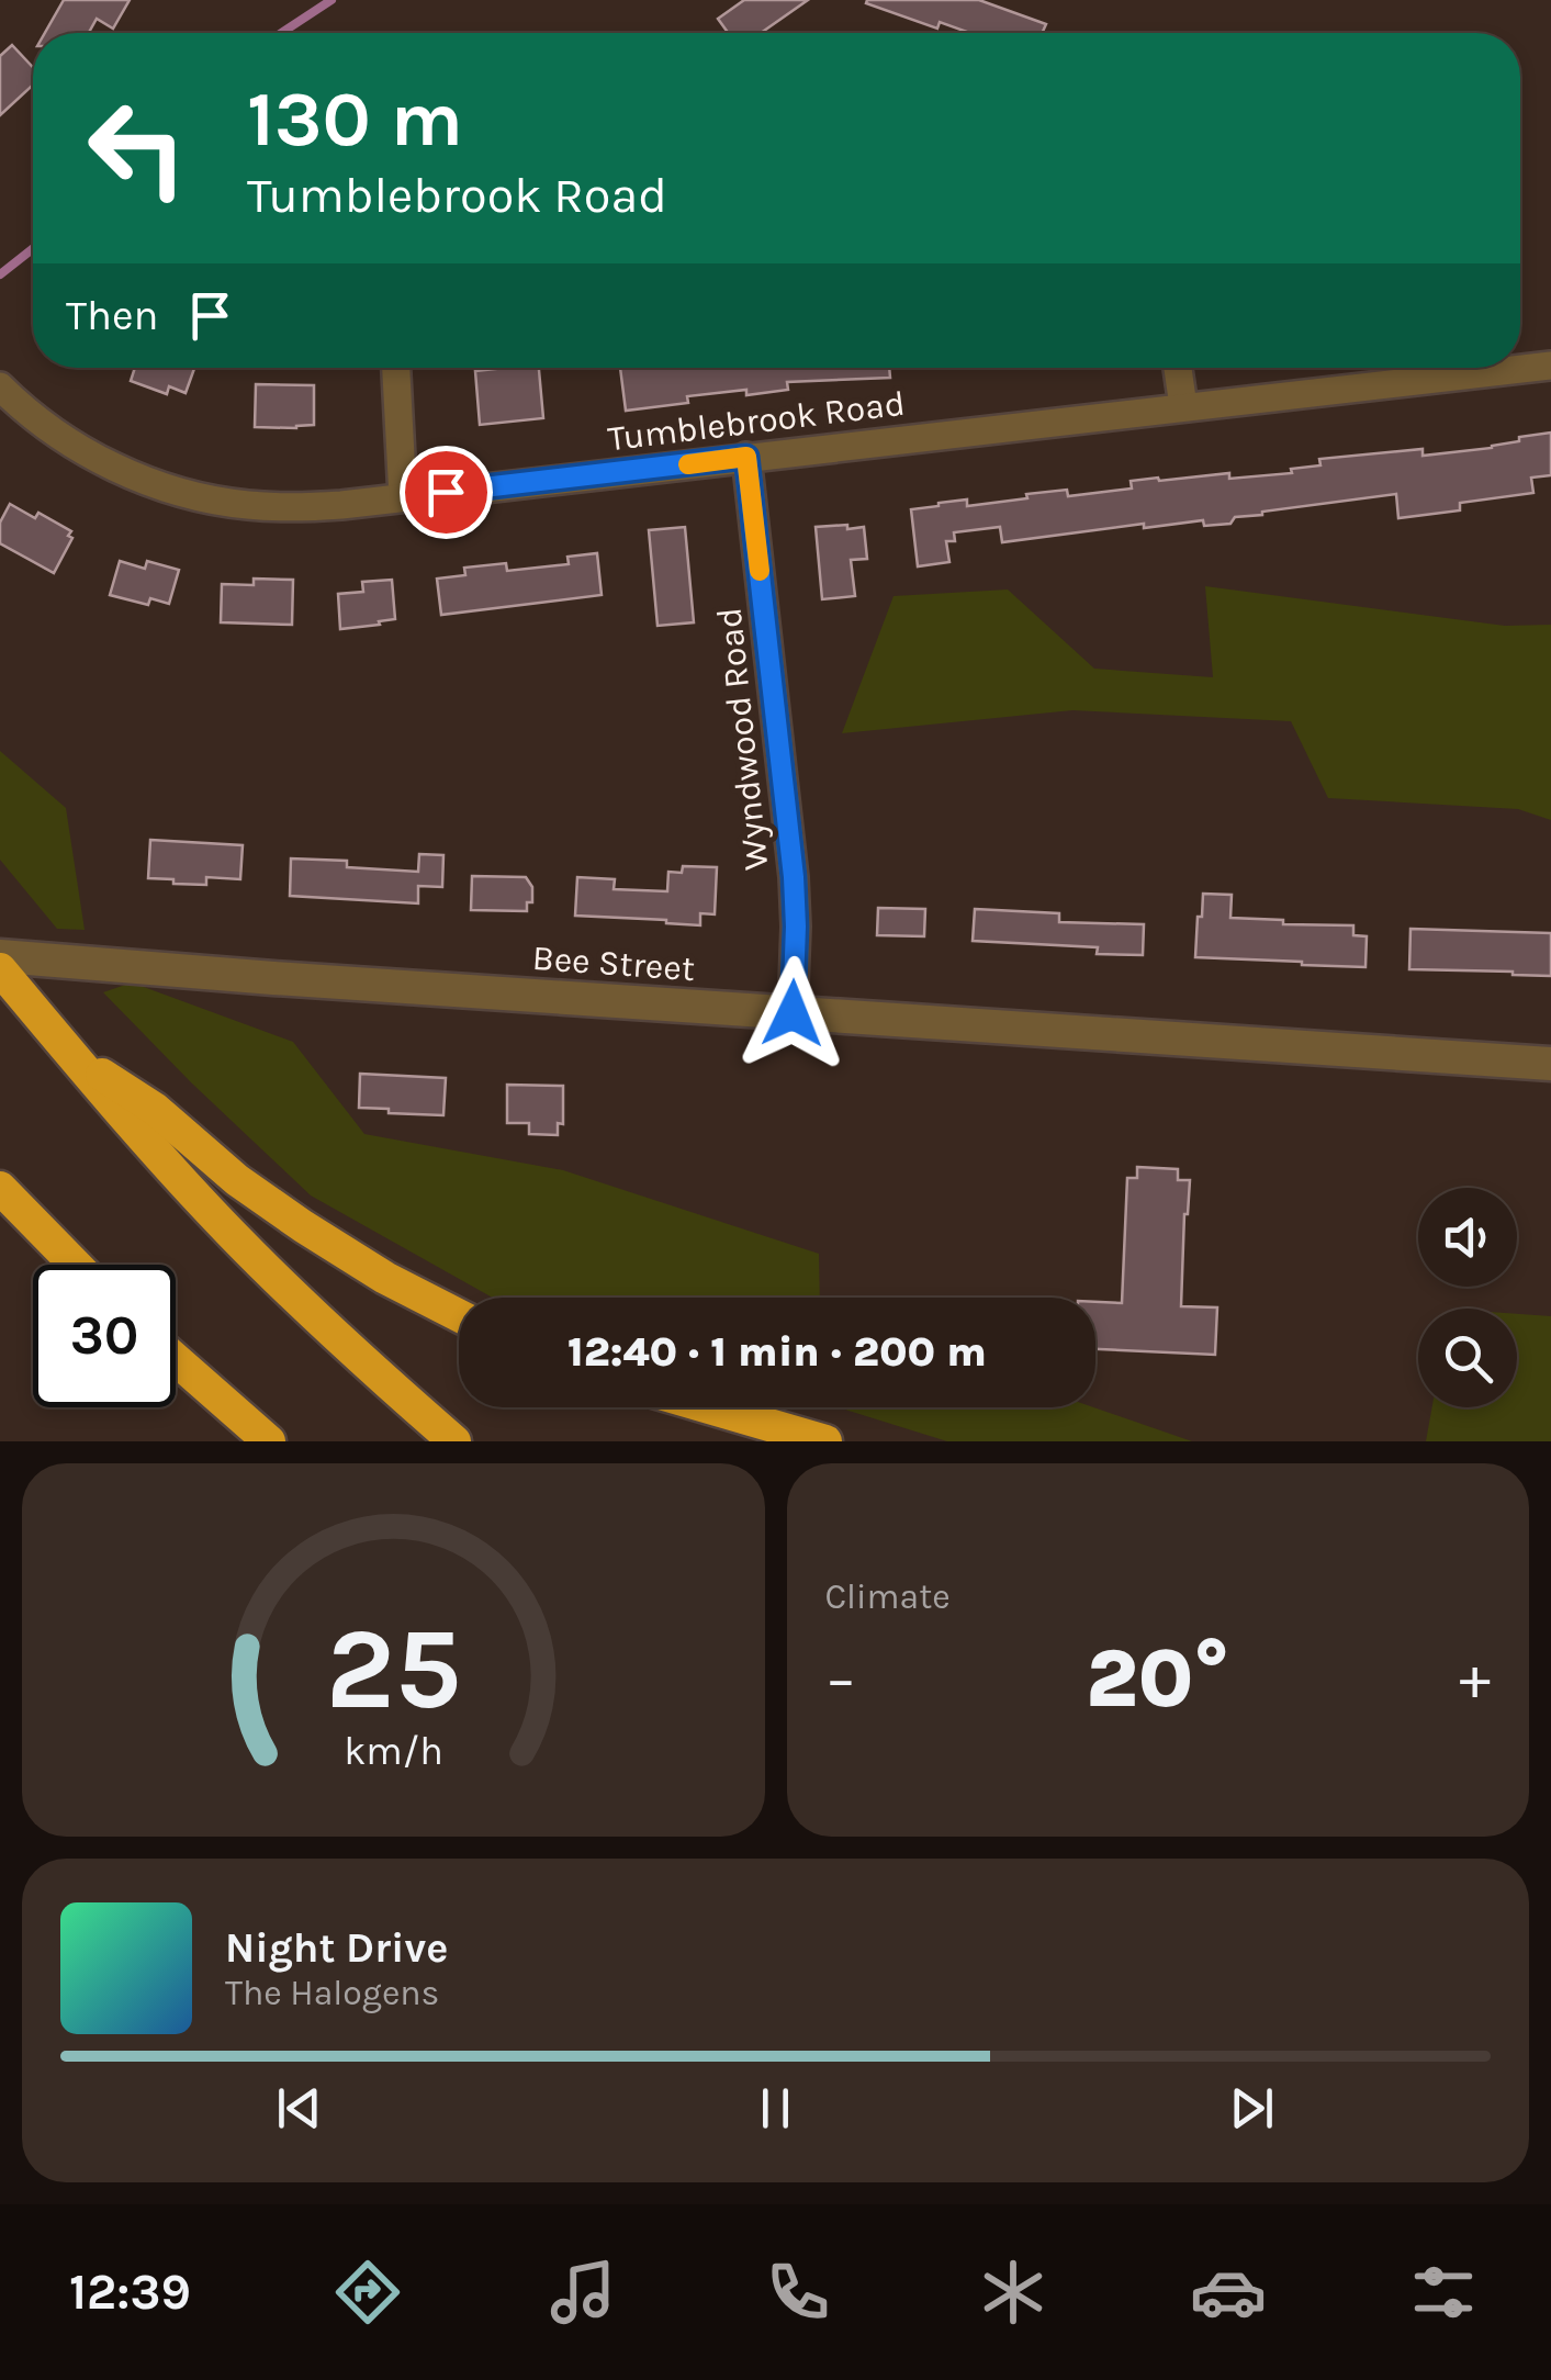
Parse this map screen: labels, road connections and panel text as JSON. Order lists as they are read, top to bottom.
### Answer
{
  "streets": {
    "street": ["Tumblebrook Road", "Wyndwood Road", "Bee Street"]
  },
  "crossings": [
    ["Tumblebrook Road", "Wyndwood Road"],
    ["Wyndwood Road", "Bee Street"]
  ],
  "page": {
    "turn": ["130 m", "Tumblebrook Road"],
    "then": "Then",
    "limit": "30",
    "trip": "12:40 · 1 min · 200 m",
    "tile": "Climate",
    "heat": ["−", "20°", "+"],
    "song": ["Night Drive", "The Halogens"],
    "tabs": "12:39",
    "gauge": ["25", "km/h"]
  }
}
